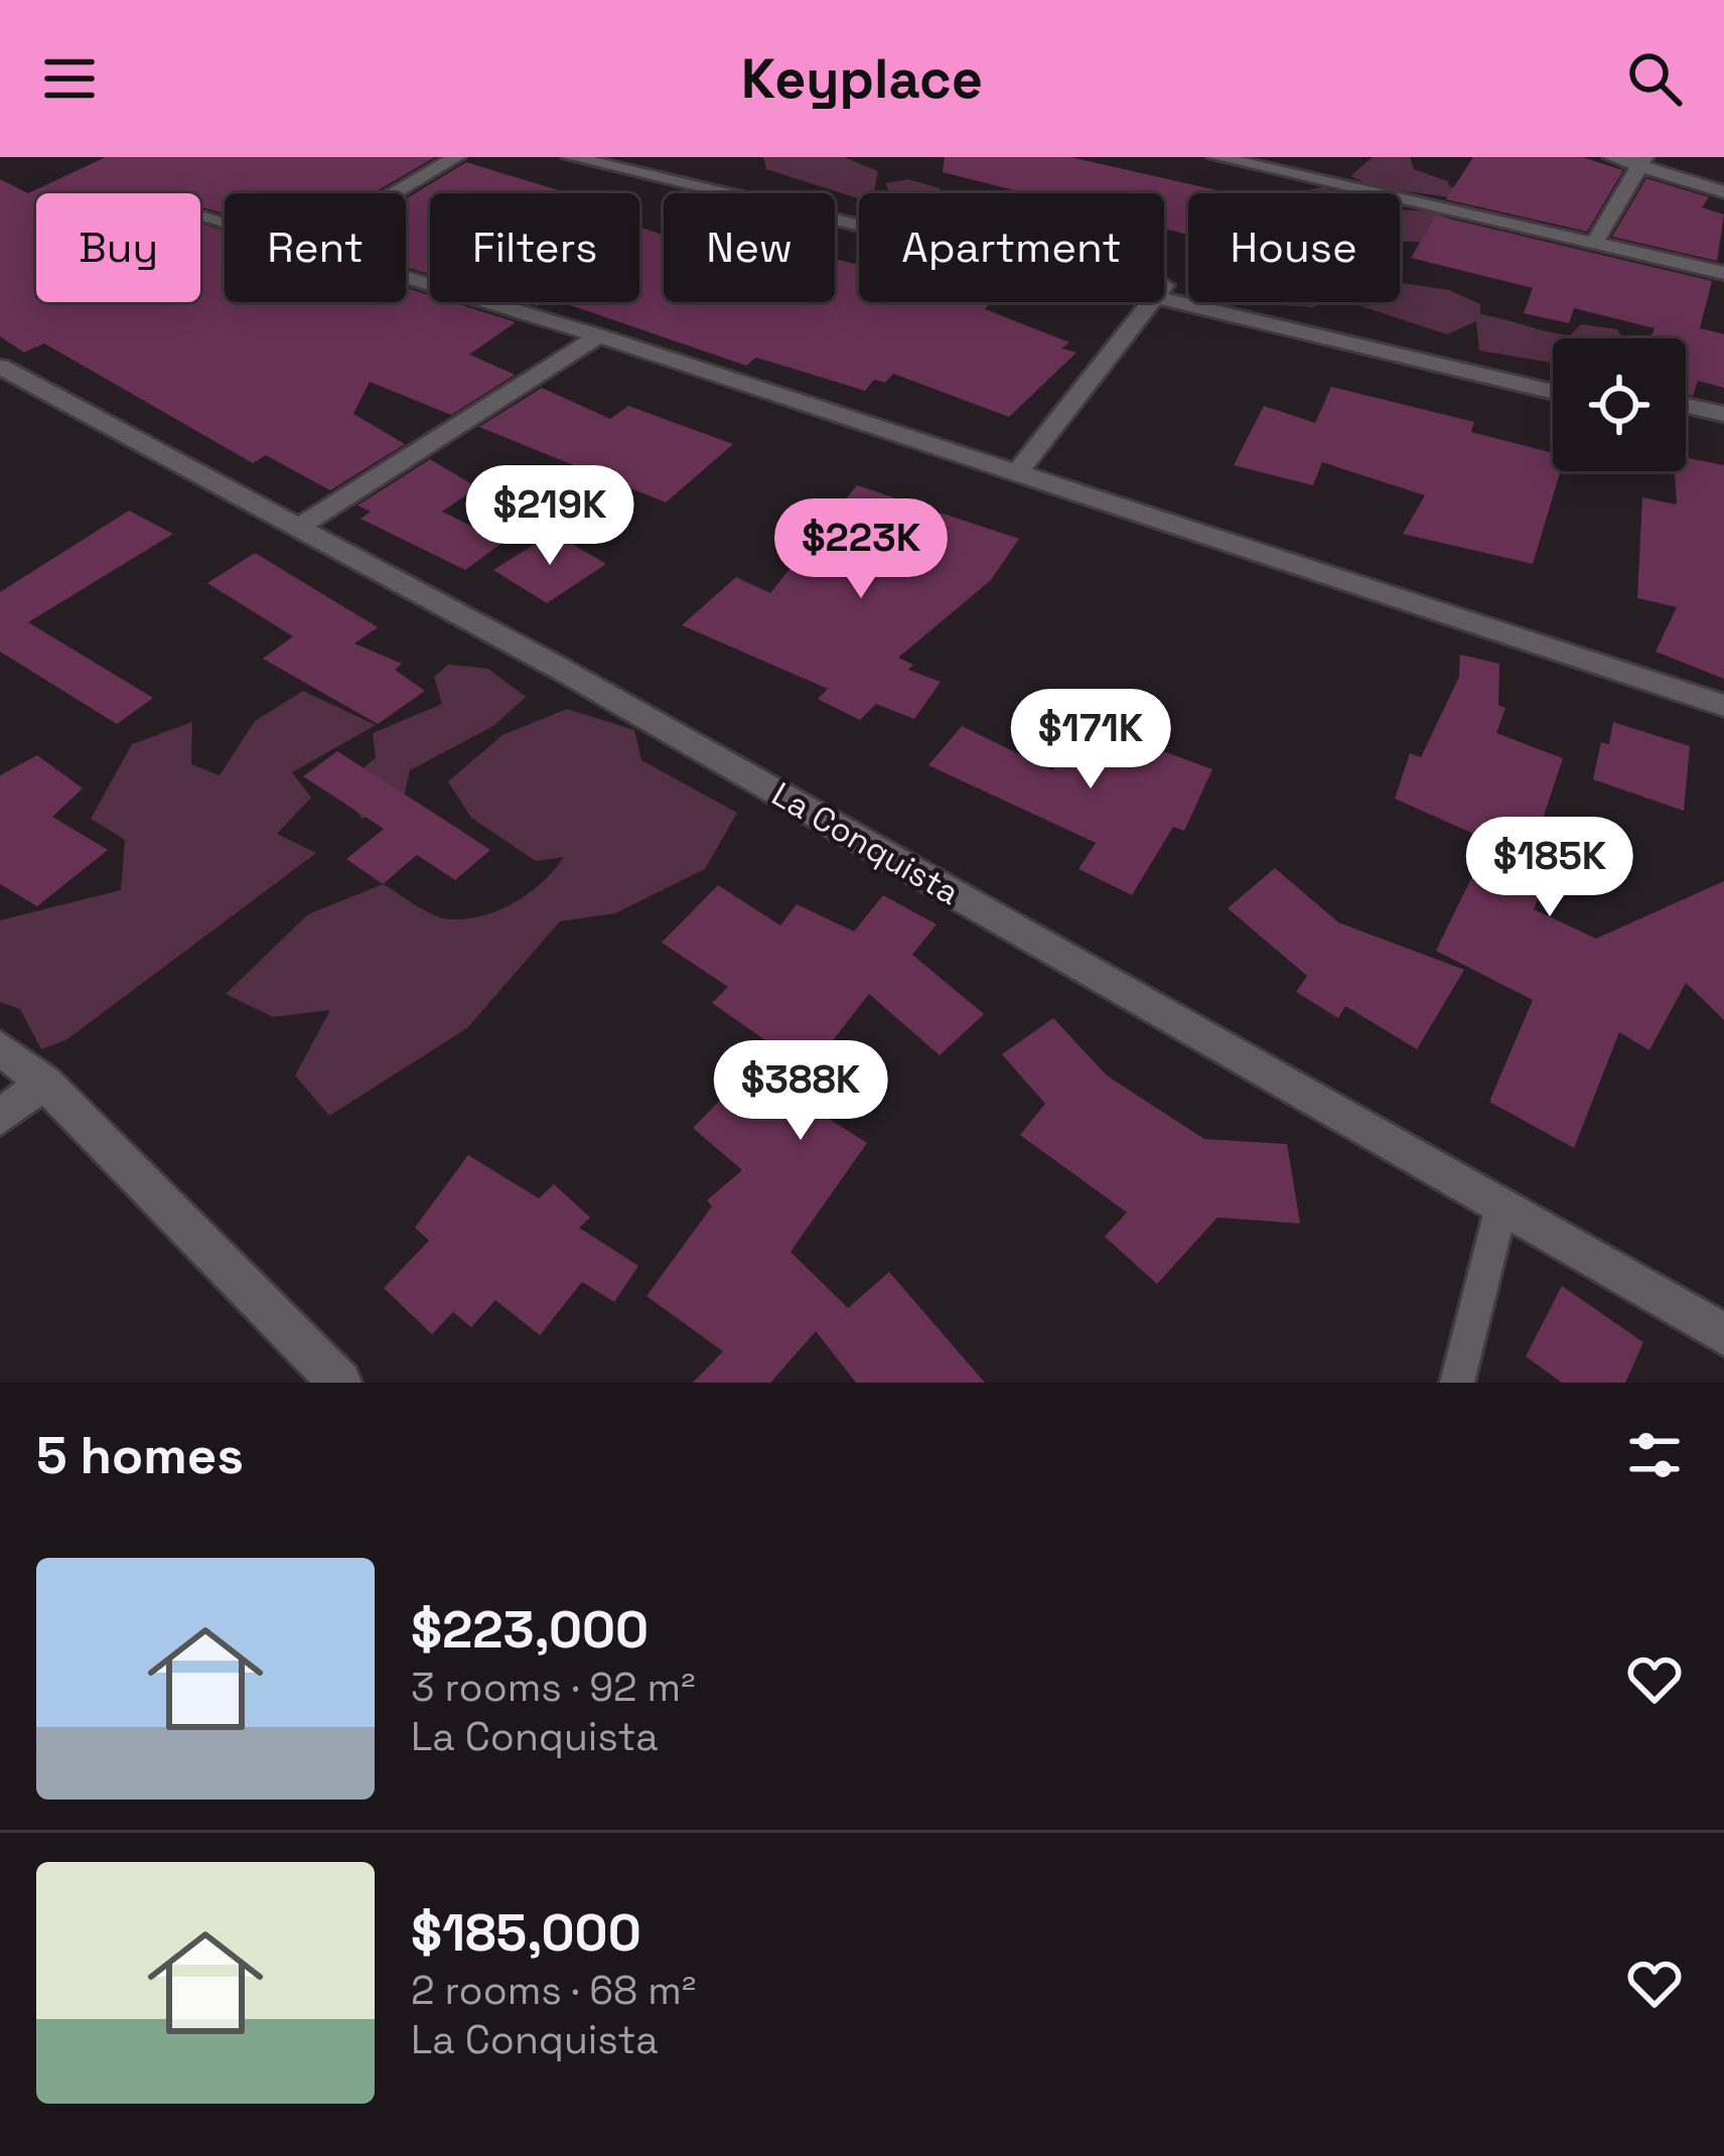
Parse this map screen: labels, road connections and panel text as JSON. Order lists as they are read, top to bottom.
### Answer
{
  "streets": {
    "street": ["La Conquista"]
  },
  "page": {
    "header": "Keyplace",
    "chip": [
      "Buy",
      "Rent",
      "Filters",
      "New",
      "Apartment",
      "House"
    ],
    "price": [
      "$219K",
      "$223K",
      "$171K",
      "$185K",
      "$388K"
    ],
    "heading": "5 homes",
    "list": [
      {
        "name": "$223,000",
        "note": "3 rooms · 92 m² · La Conquista"
      },
      {
        "name": "$185,000",
        "note": "2 rooms · 68 m² · La Conquista"
      }
    ]
  }
}
